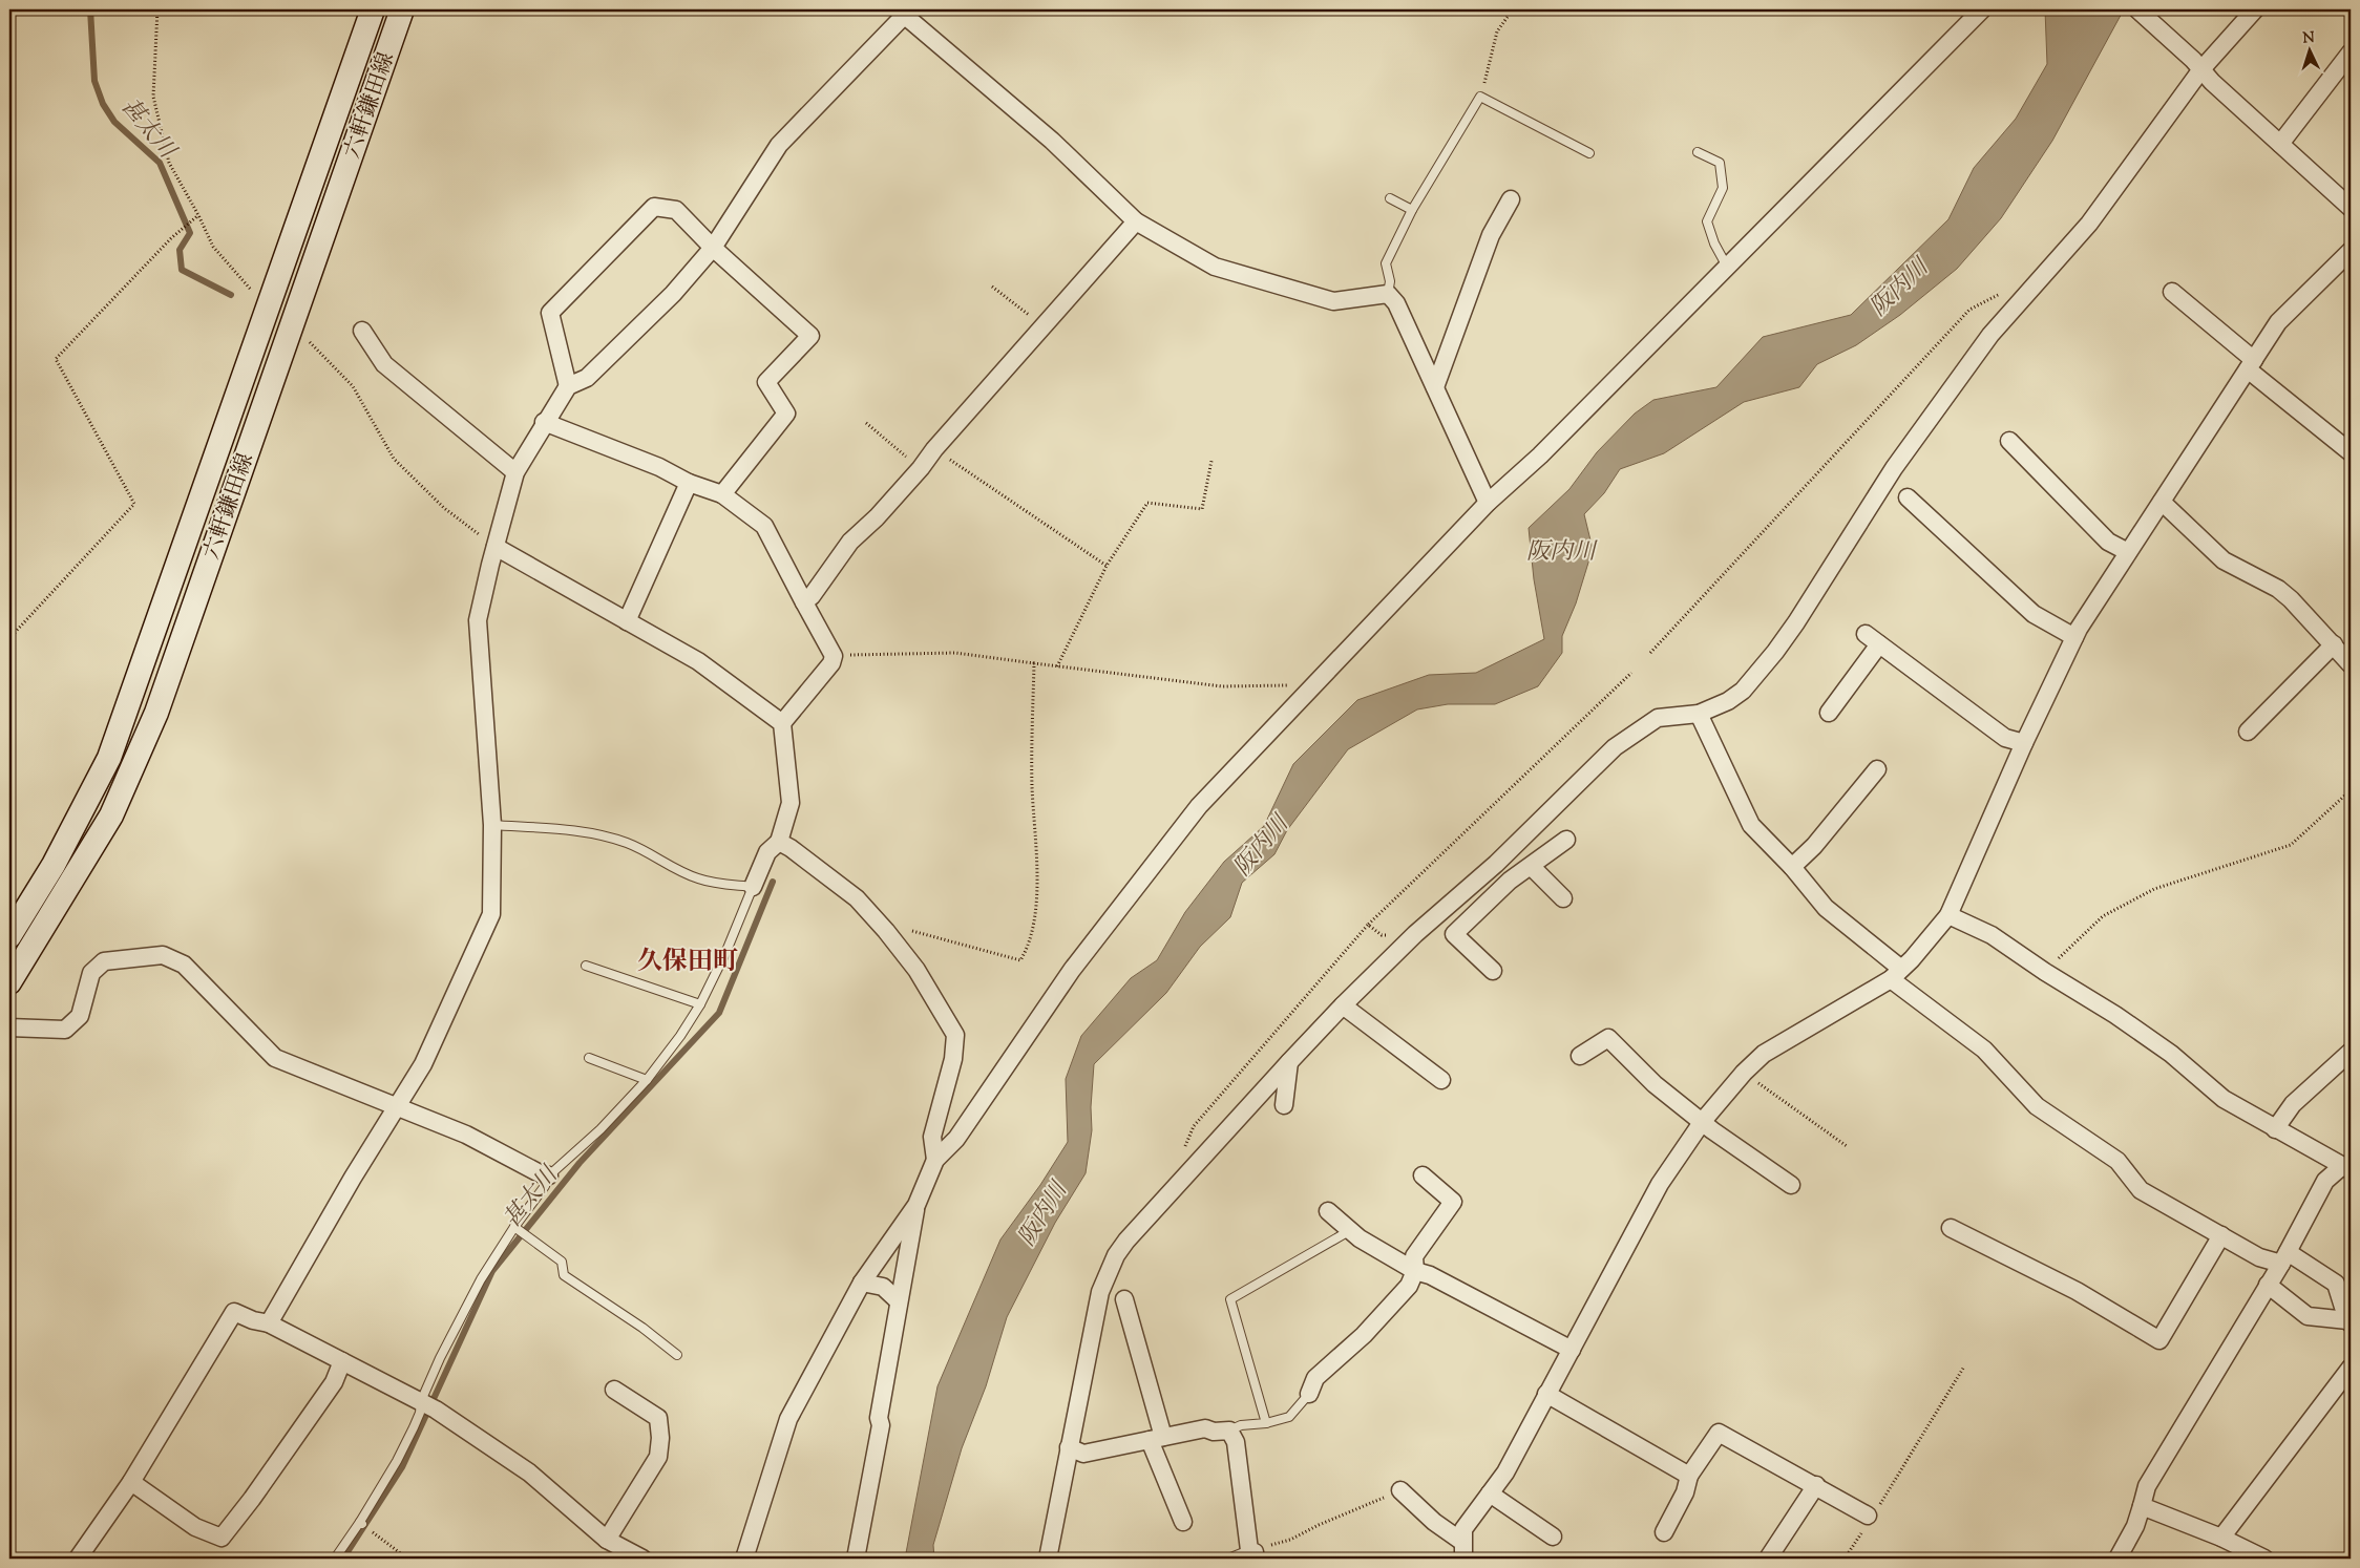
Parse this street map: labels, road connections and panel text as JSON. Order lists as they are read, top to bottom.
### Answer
{
  "streets": {
    "main road": ["六軒鎌田線"]
  },
  "districts": ["久保田町"],
  "water": ["甚太川", "阪内川"],
  "north": "top"
}
